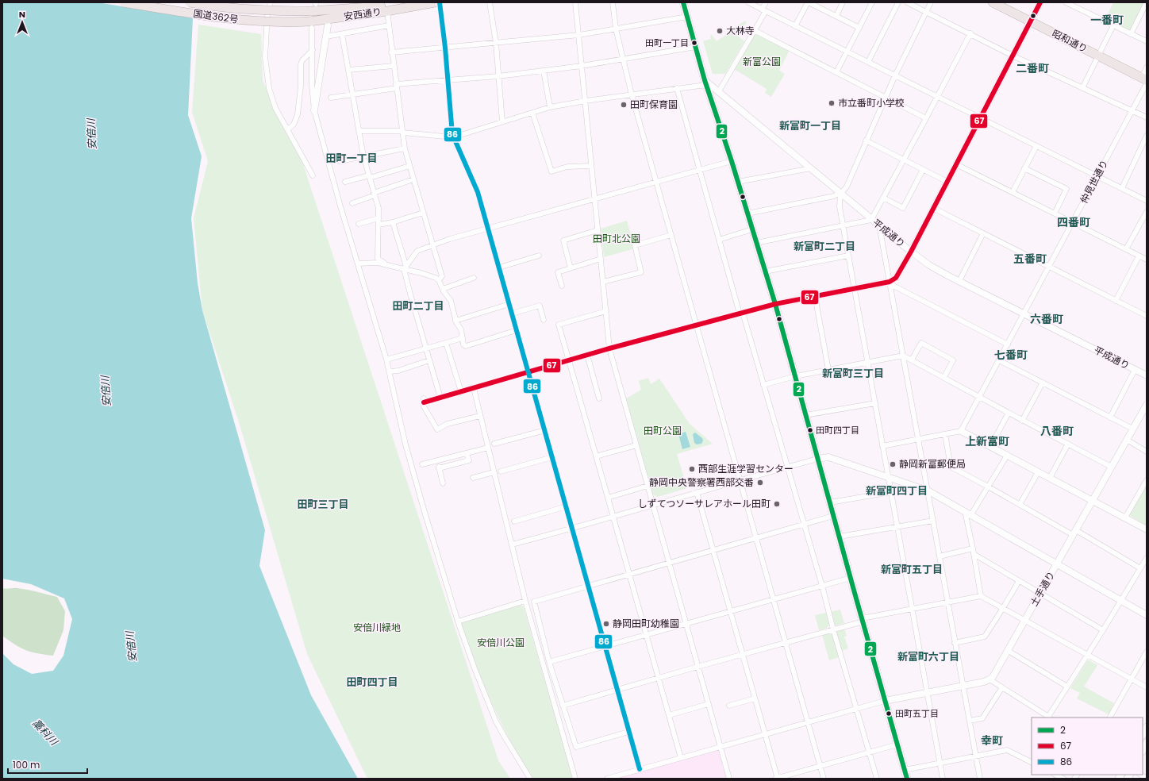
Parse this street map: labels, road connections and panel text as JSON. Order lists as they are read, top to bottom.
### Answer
{
  "streets": {
    "highway": ["安西通り", "国道362号", "昭和通り"],
    "street": ["仲見世通り", "平成通り", "土手通り"]
  },
  "crossings": [
    ["安西通り", "国道362号"],
    ["昭和通り", "仲見世通り"],
    ["仲見世通り", "平成通り"]
  ],
  "districts": [
    "一番町",
    "二番町",
    "新富町一丁目",
    "田町一丁目",
    "四番町",
    "新富町二丁目",
    "五番町",
    "田町二丁目",
    "六番町",
    "七番町",
    "新富町三丁目",
    "八番町",
    "上新富町",
    "新富町四丁目",
    "田町三丁目",
    "新富町五丁目",
    "新富町六丁目",
    "田町四丁目",
    "幸町"
  ],
  "water": ["安倍川", "藁科川"],
  "parks": [
    "新富公園",
    "田町北公園",
    "田町公園",
    "安倍川緑地",
    "安倍川公園"
  ],
  "places": [
    "大林寺",
    "田町一丁目",
    "市立番町小学校",
    "田町保育園",
    "田町四丁目",
    "静岡新富郵便局",
    "西部生涯学習センター",
    "静岡中央警察署西部交番",
    "しずてつソーサレアホール田町",
    "静岡田町幼稚園",
    "田町五丁目"
  ],
  "lines": ["transit line 2", "transit line 67", "transit line 86"],
  "legend": ["2", "67", "86"],
  "scale_bar": "100 m",
  "north": "top"
}
